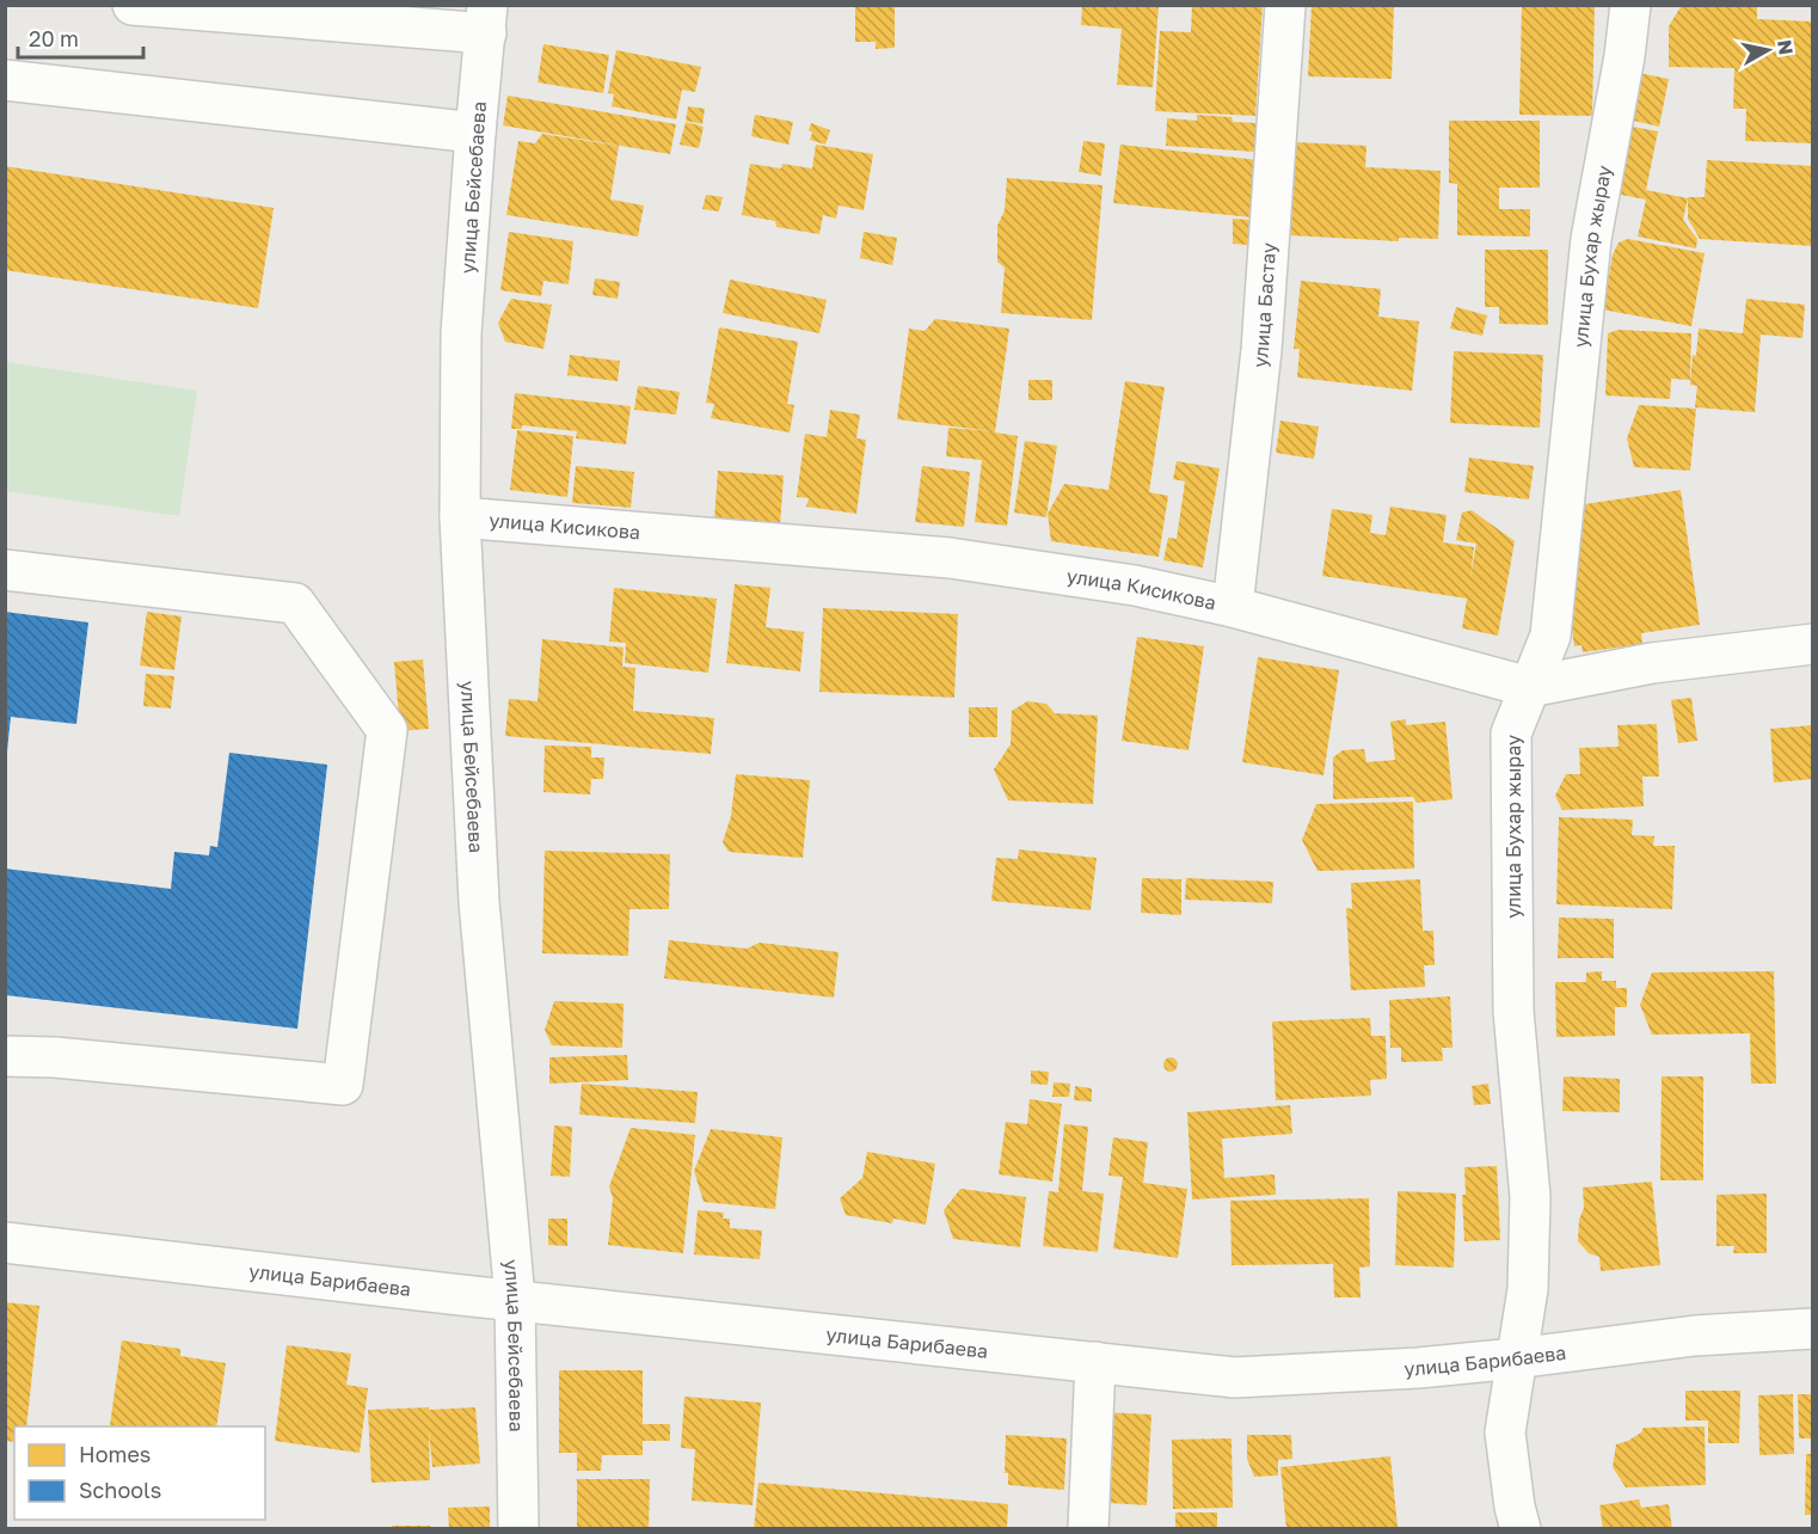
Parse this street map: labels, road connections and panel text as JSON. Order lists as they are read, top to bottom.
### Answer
{
  "streets": {
    "street": [
      "улица Бейсебаева",
      "улица Бухар жырау",
      "улица Бастау",
      "улица Кисикова",
      "улица Барибаева"
    ]
  },
  "crossings": [
    ["улица Бейсебаева", "улица Кисикова"],
    ["улица Бейсебаева", "улица Барибаева"],
    ["улица Бухар жырау", "улица Кисикова"],
    ["улица Бухар жырау", "улица Барибаева"],
    ["улица Бастау", "улица Кисикова"]
  ],
  "legend": ["Homes", "Schools"],
  "scale_bar": "20 m",
  "north": "right"
}
